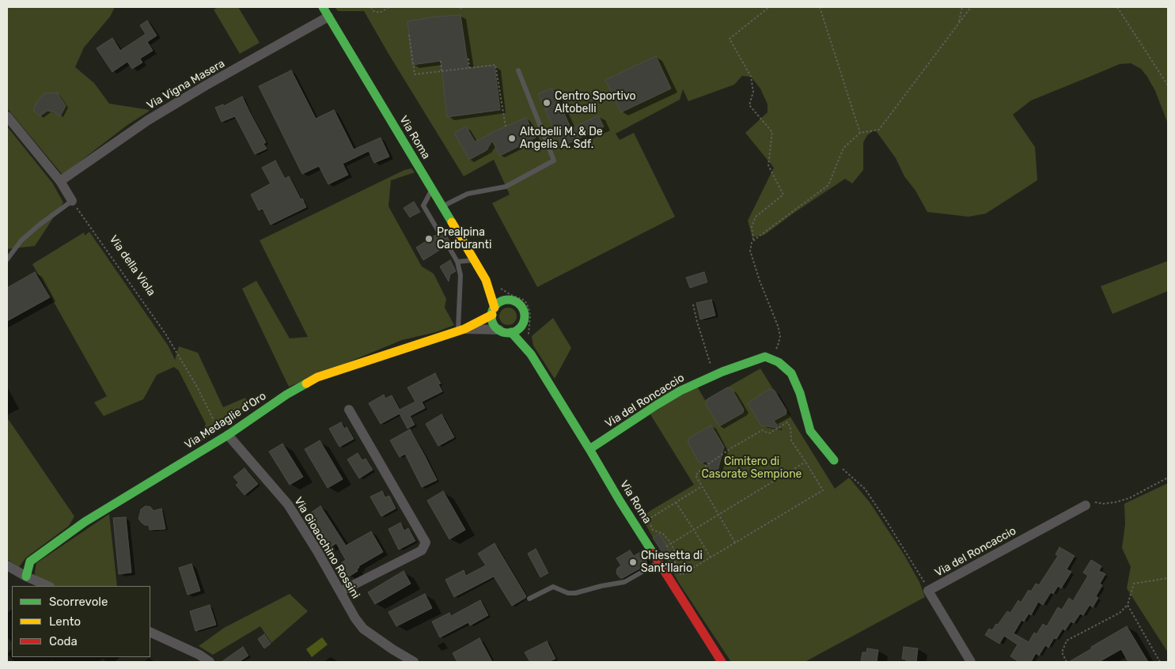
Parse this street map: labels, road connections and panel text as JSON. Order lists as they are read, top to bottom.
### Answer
{
  "streets": {
    "street": [
      "Via Vigna Masera",
      "Via Roma",
      "Via del Roncaccio",
      "Via Medaglie d'Oro",
      "Via Gioacchino Rossini"
    ],
    "path": ["Via della Viola"]
  },
  "crossings": [
    ["Via Vigna Masera", "Via Roma"],
    ["Via Roma", "Via del Roncaccio"],
    ["Via Roma", "Via Medaglie d'Oro"],
    ["Via della Viola", "Via Medaglie d'Oro"],
    ["Via della Viola", "Via Gioacchino Rossini"],
    ["Via Medaglie d'Oro", "Via Gioacchino Rossini"]
  ],
  "parks": ["Cimitero di Casorate Sempione"],
  "places": [
    "Centro Sportivo Altobelli",
    "Altobelli M. & De Angelis A. Sdf.",
    "Prealpina Carburanti",
    "Chiesetta di Sant'Ilario"
  ],
  "legend": ["Scorrevole", "Lento", "Coda"]
}
